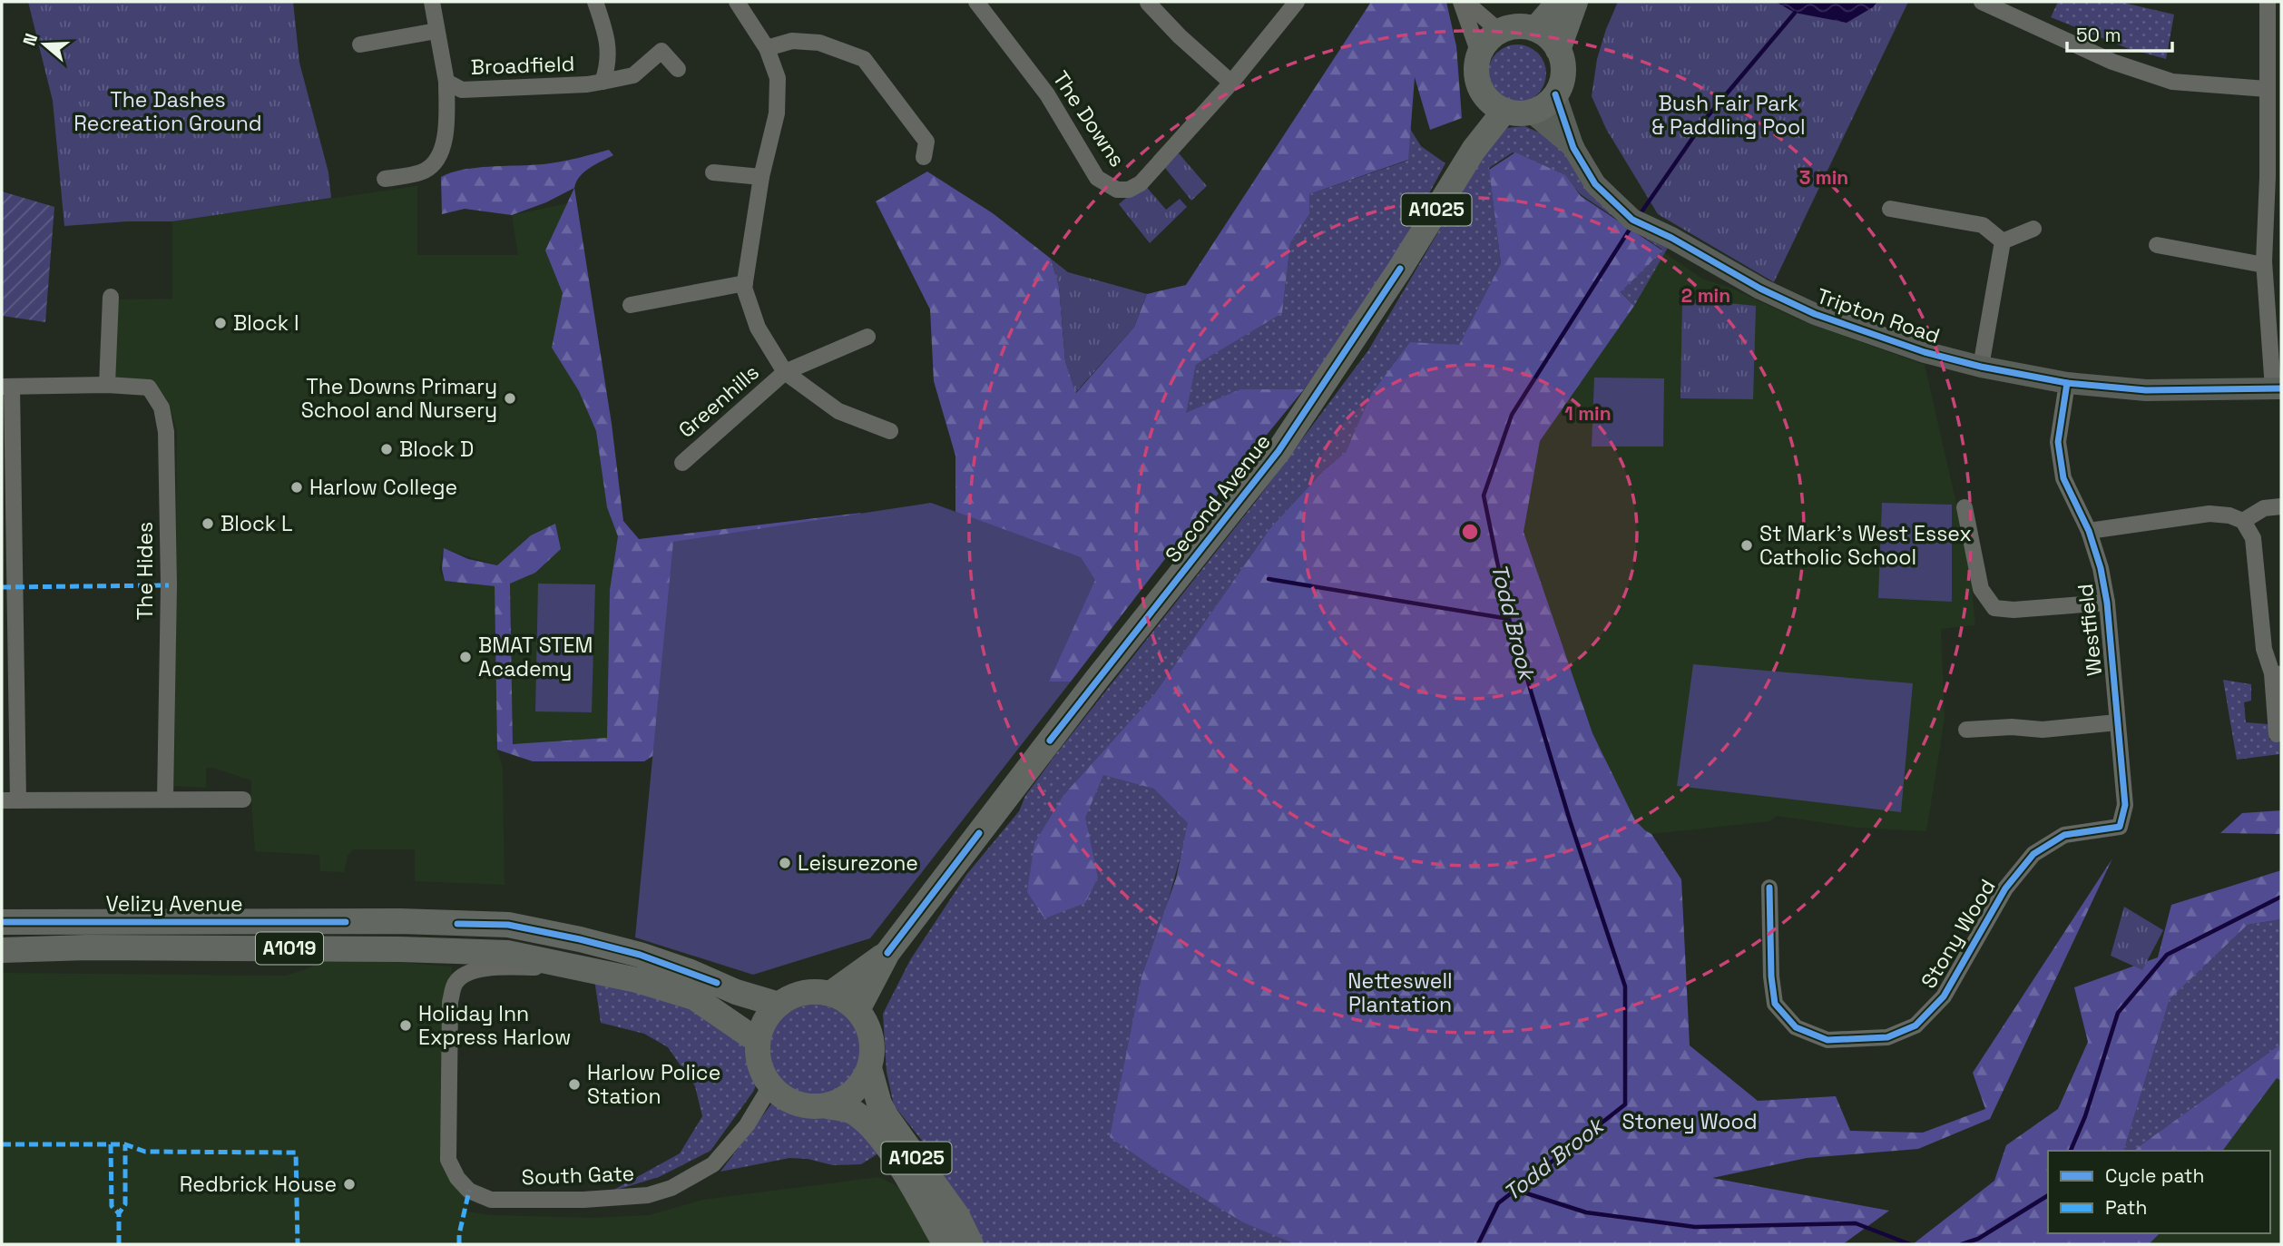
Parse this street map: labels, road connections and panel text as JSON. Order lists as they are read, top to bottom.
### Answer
{
  "streets": {
    "main road": [
      "A1025",
      "Second Avenue",
      "Velizy Avenue",
      "A1019"
    ],
    "street": [
      "Broadfield",
      "The Downs",
      "Tripton Road",
      "Greenhills",
      "The Hides",
      "Westfield",
      "Stony Wood",
      "South Gate"
    ]
  },
  "crossings": [
    ["A1025", "Second Avenue"],
    ["A1025", "Velizy Avenue"],
    ["A1025", "A1019"],
    ["A1025", "South Gate"],
    ["Tripton Road", "Second Avenue"],
    ["Tripton Road", "Westfield"],
    ["Second Avenue", "Velizy Avenue"],
    ["Second Avenue", "A1019"],
    ["Second Avenue", "South Gate"],
    ["Westfield", "Stony Wood"],
    ["Velizy Avenue", "A1019"],
    ["Velizy Avenue", "South Gate"],
    ["A1019", "South Gate"]
  ],
  "water": ["Todd Brook"],
  "parks": [
    "The Dashes Recreation Ground",
    "Bush Fair Park & Paddling Pool",
    "Netteswell Plantation",
    "Stoney Wood"
  ],
  "places": [
    "Block I",
    "The Downs Primary School and Nursery",
    "Block D",
    "Harlow College",
    "Block L",
    "St Mark's West Essex Catholic School",
    "BMAT STEM Academy",
    "Leisurezone",
    "Holiday Inn Express Harlow",
    "Harlow Police Station",
    "Redbrick House"
  ],
  "legend": ["Cycle path", "Path"],
  "scale_bar": "50 m",
  "north": "left",
  "rings": ["3 min", "2 min", "1 min"]
}
